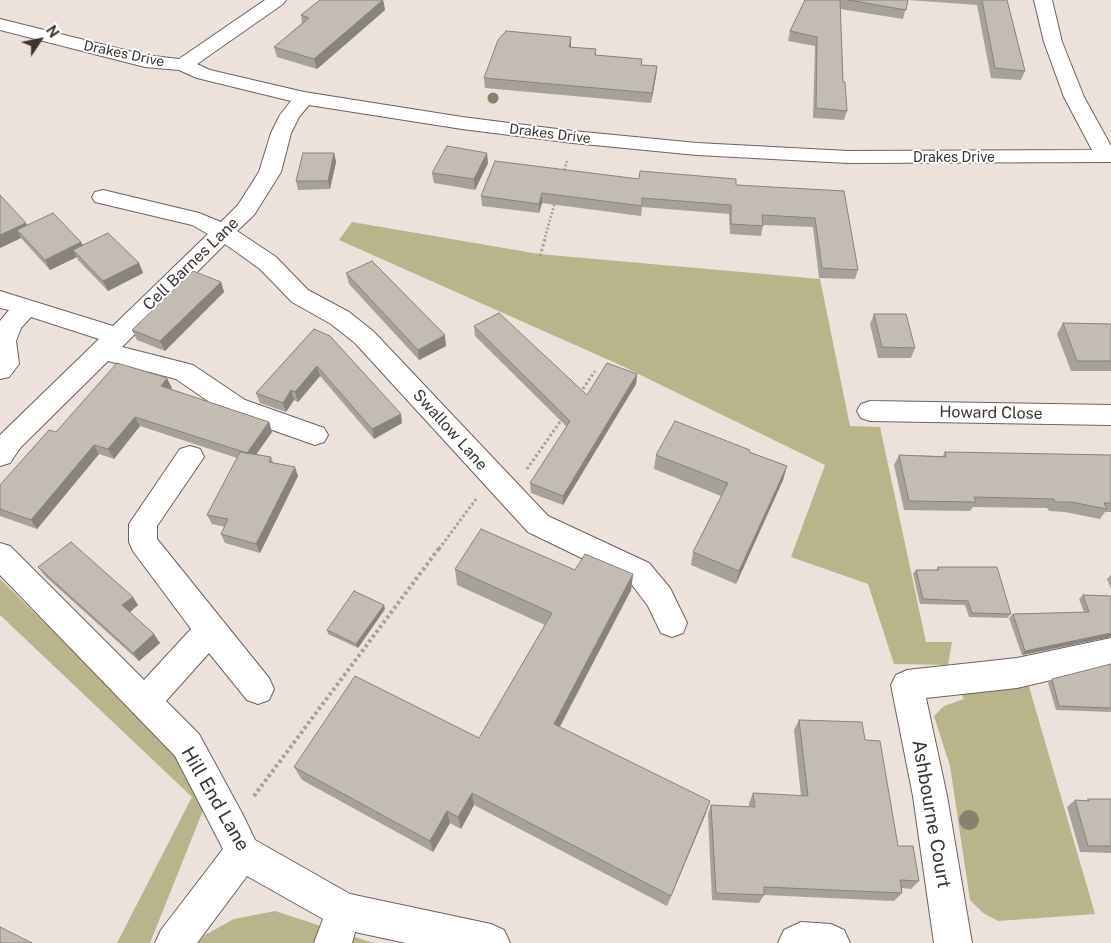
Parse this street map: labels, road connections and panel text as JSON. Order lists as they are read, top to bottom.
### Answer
{
  "streets": {
    "street": [
      "Drakes Drive",
      "Cell Barnes Lane",
      "Howard Close",
      "Swallow Lane",
      "Hill End Lane",
      "Ashbourne Court"
    ]
  },
  "crossings": [
    ["Drakes Drive", "Cell Barnes Lane"],
    ["Cell Barnes Lane", "Swallow Lane"]
  ],
  "north": "top right"
}
